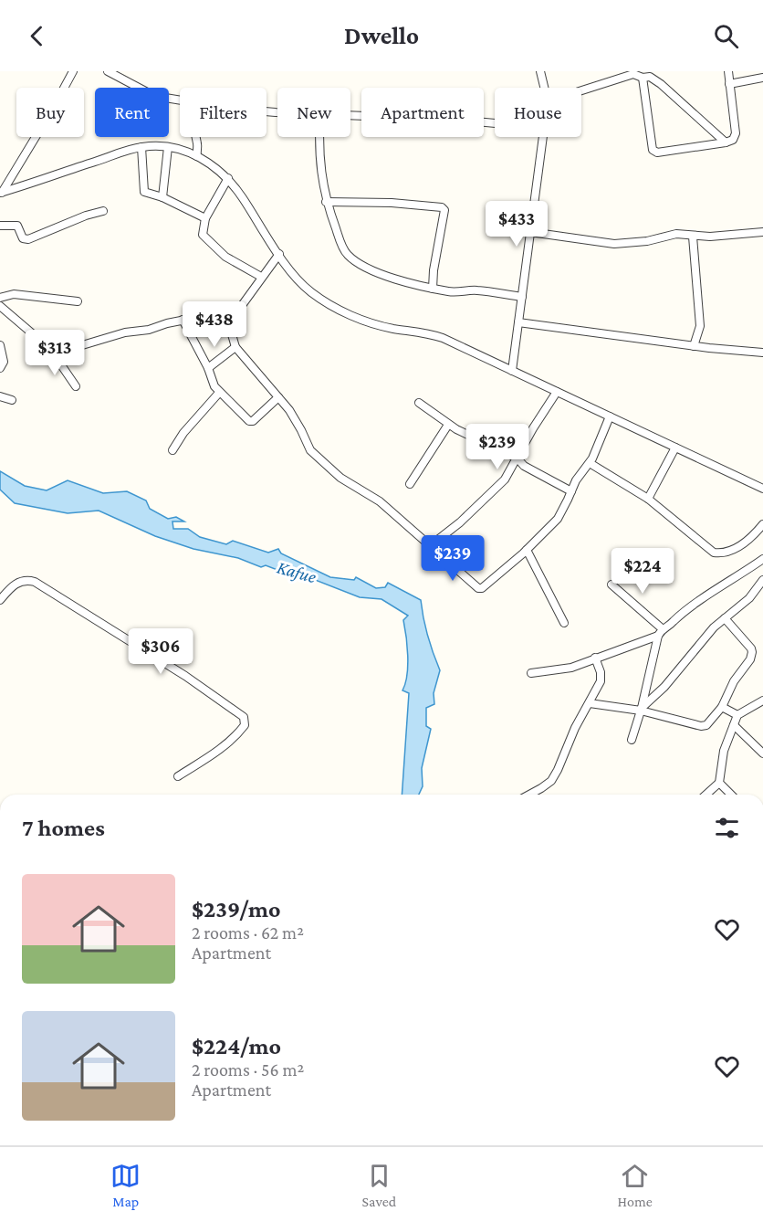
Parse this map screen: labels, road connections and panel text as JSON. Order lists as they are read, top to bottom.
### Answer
{
  "water": ["Kafue"],
  "page": {
    "header": "Dwello",
    "chip": [
      "Buy",
      "Rent",
      "Filters",
      "New",
      "Apartment",
      "House"
    ],
    "price": [
      "$433",
      "$438",
      "$313",
      "$239",
      "$239",
      "$224",
      "$306"
    ],
    "heading": "7 homes",
    "list": [
      {
        "name": "$239/mo",
        "note": "2 rooms · 62 m² · Apartment"
      },
      {
        "name": "$224/mo",
        "note": "2 rooms · 56 m² · Apartment"
      }
    ],
    "tabs": ["Map", "Saved", "Home"]
  }
}
